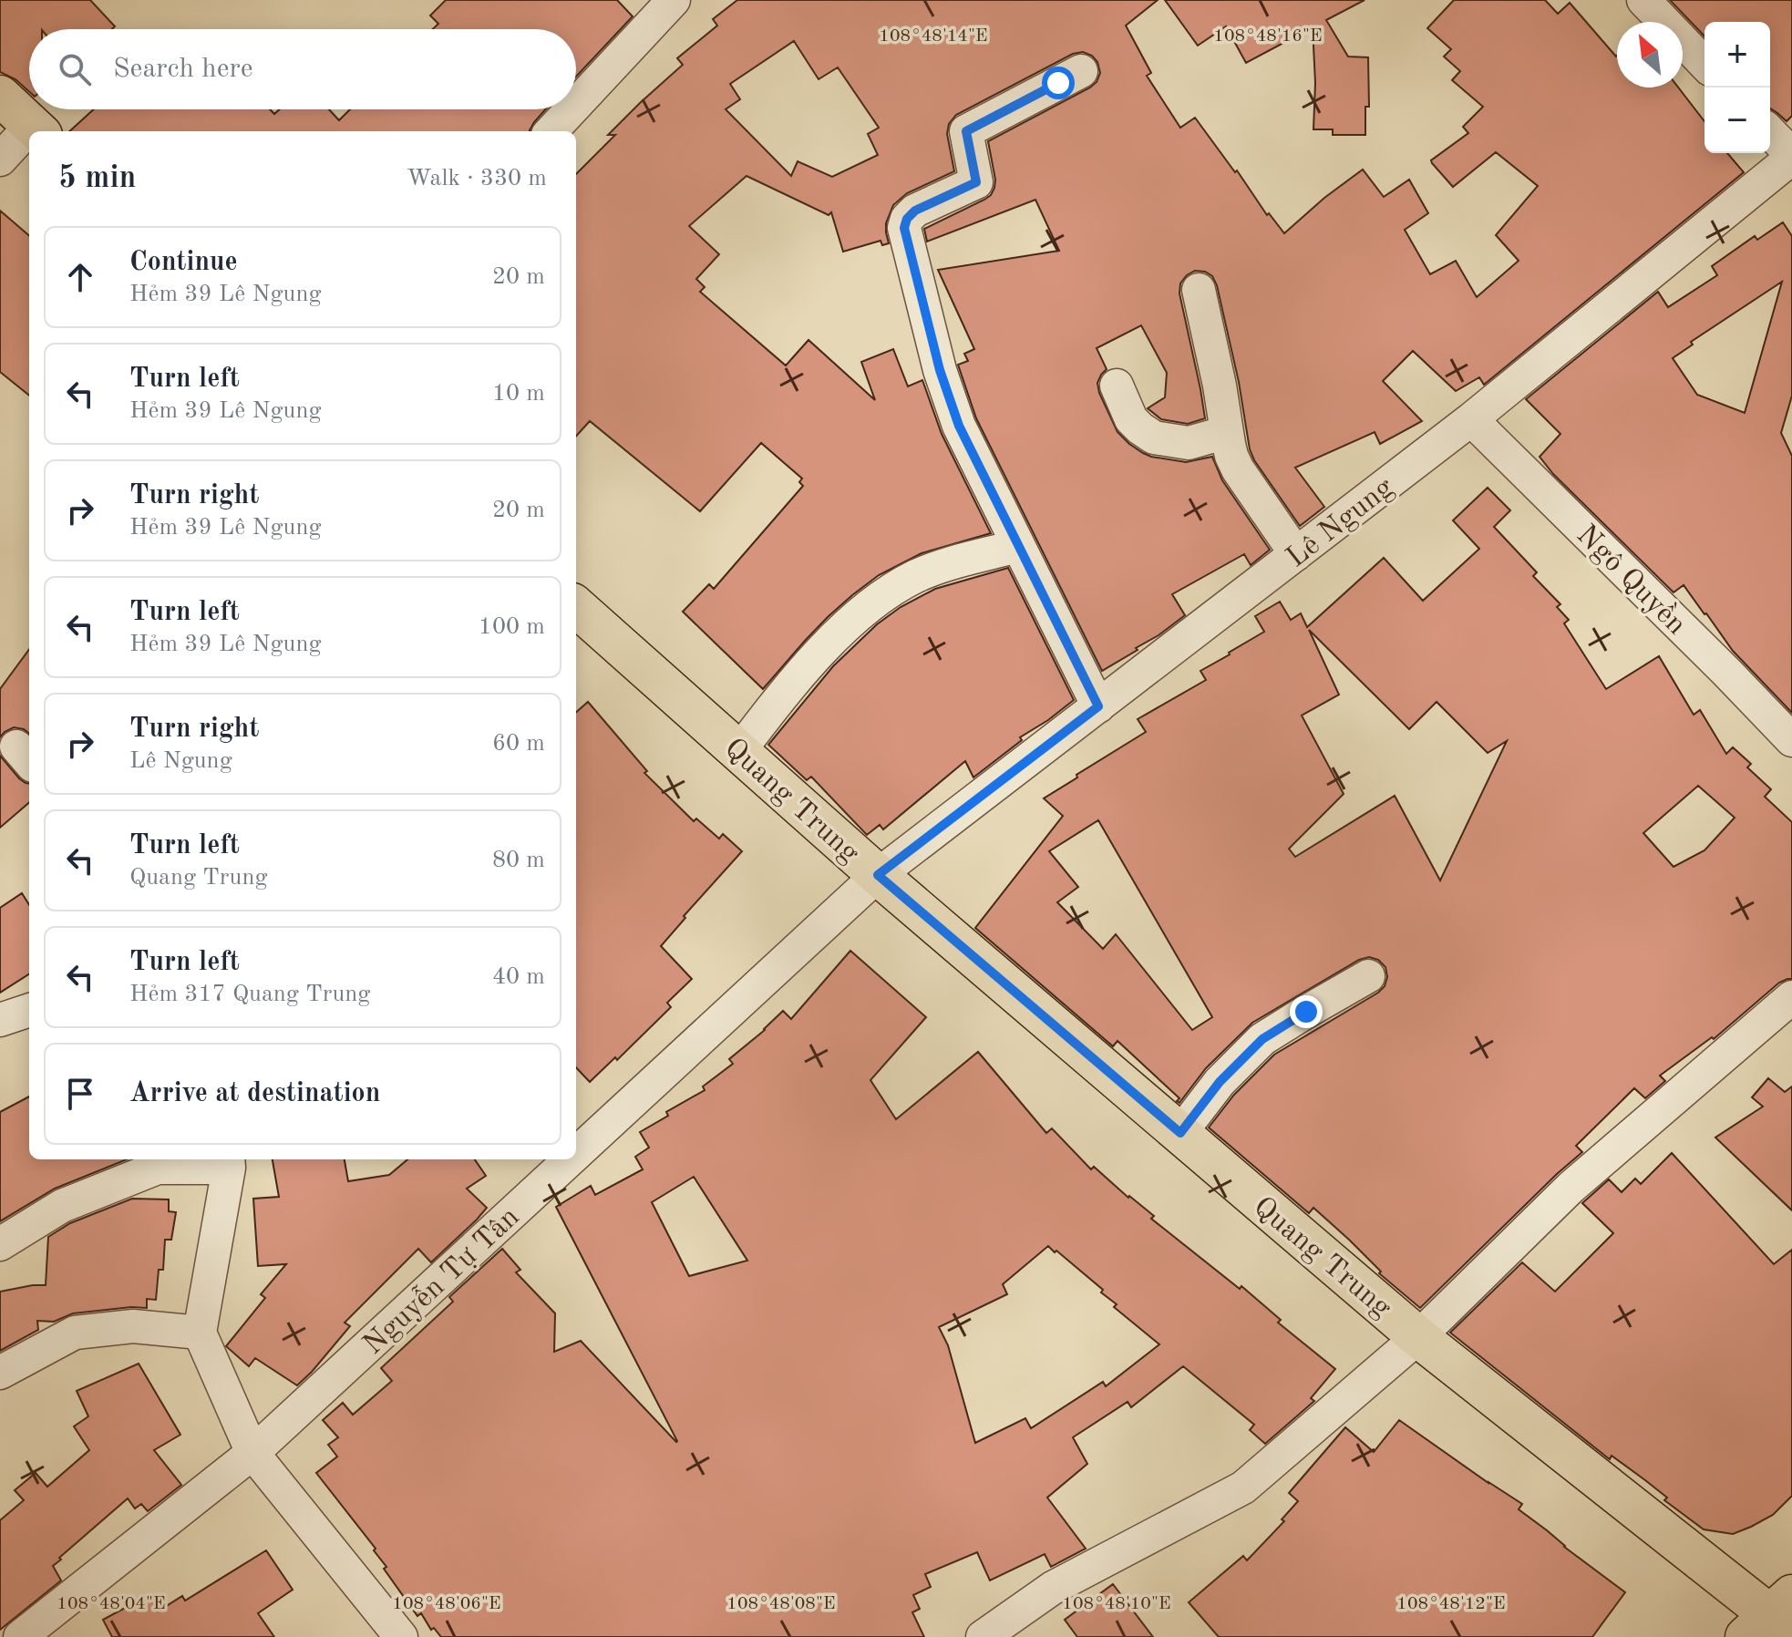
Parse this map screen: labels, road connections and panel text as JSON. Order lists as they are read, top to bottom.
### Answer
{
  "streets": {
    "main road": ["Quang Trung"],
    "street": ["Lê Ngung", "Ngô Quyền", "Nguyễn Tự Tân"]
  },
  "crossings": [
    ["Lê Ngung", "Ngô Quyền"],
    ["Lê Ngung", "Quang Trung"],
    ["Lê Ngung", "Nguyễn Tự Tân"],
    ["Quang Trung", "Nguyễn Tự Tân"]
  ],
  "north": "top left",
  "page": {
    "map_buttons": ["+", "−"],
    "search": "Search here",
    "heading": ["5 min", "Walk · 330 m"],
    "list": [
      ["Continue", "Hẻm 39 Lê Ngung", "20 m"],
      ["Turn left", "Hẻm 39 Lê Ngung", "10 m"],
      ["Turn right", "Hẻm 39 Lê Ngung", "20 m"],
      ["Turn left", "Hẻm 39 Lê Ngung", "100 m"],
      ["Turn right", "Lê Ngung", "60 m"],
      ["Turn left", "Quang Trung", "80 m"],
      ["Turn left", "Hẻm 317 Quang Trung", "40 m"],
      "Arrive at destination"
    ]
  },
  "coordinates": [
    "108°48'14\"E",
    "108°48'16\"E",
    "108°48'04\"E",
    "108°48'06\"E",
    "108°48'08\"E",
    "108°48'10\"E",
    "108°48'12\"E"
  ]
}
